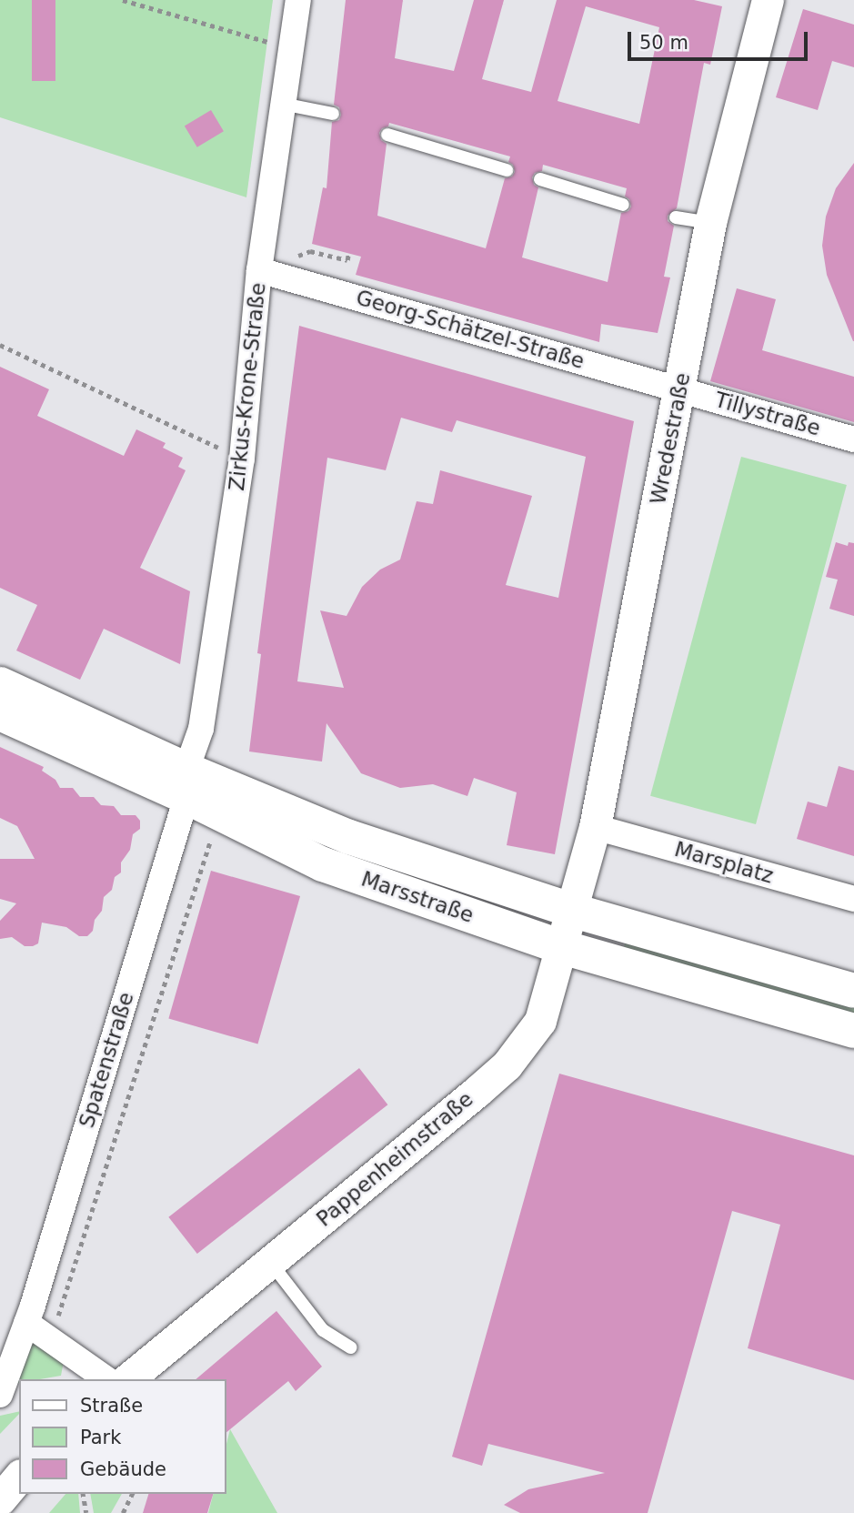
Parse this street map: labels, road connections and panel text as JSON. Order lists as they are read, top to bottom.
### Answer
{
  "streets": {
    "main road": ["Marsstraße"],
    "street": [
      "Georg-Schätzel-Straße",
      "Zirkus-Krone-Straße",
      "Tillystraße",
      "Wredestraße",
      "Marsplatz",
      "Spatenstraße",
      "Pappenheimstraße"
    ]
  },
  "crossings": [
    ["Georg-Schätzel-Straße", "Zirkus-Krone-Straße"],
    ["Georg-Schätzel-Straße", "Tillystraße"],
    ["Georg-Schätzel-Straße", "Wredestraße"],
    ["Zirkus-Krone-Straße", "Marsstraße"],
    ["Zirkus-Krone-Straße", "Spatenstraße"],
    ["Tillystraße", "Wredestraße"],
    ["Wredestraße", "Marsplatz"],
    ["Wredestraße", "Marsstraße"],
    ["Wredestraße", "Pappenheimstraße"],
    ["Marsstraße", "Spatenstraße"],
    ["Marsstraße", "Pappenheimstraße"]
  ],
  "legend": ["Straße", "Park", "Gebäude"],
  "scale_bar": "50 m"
}
